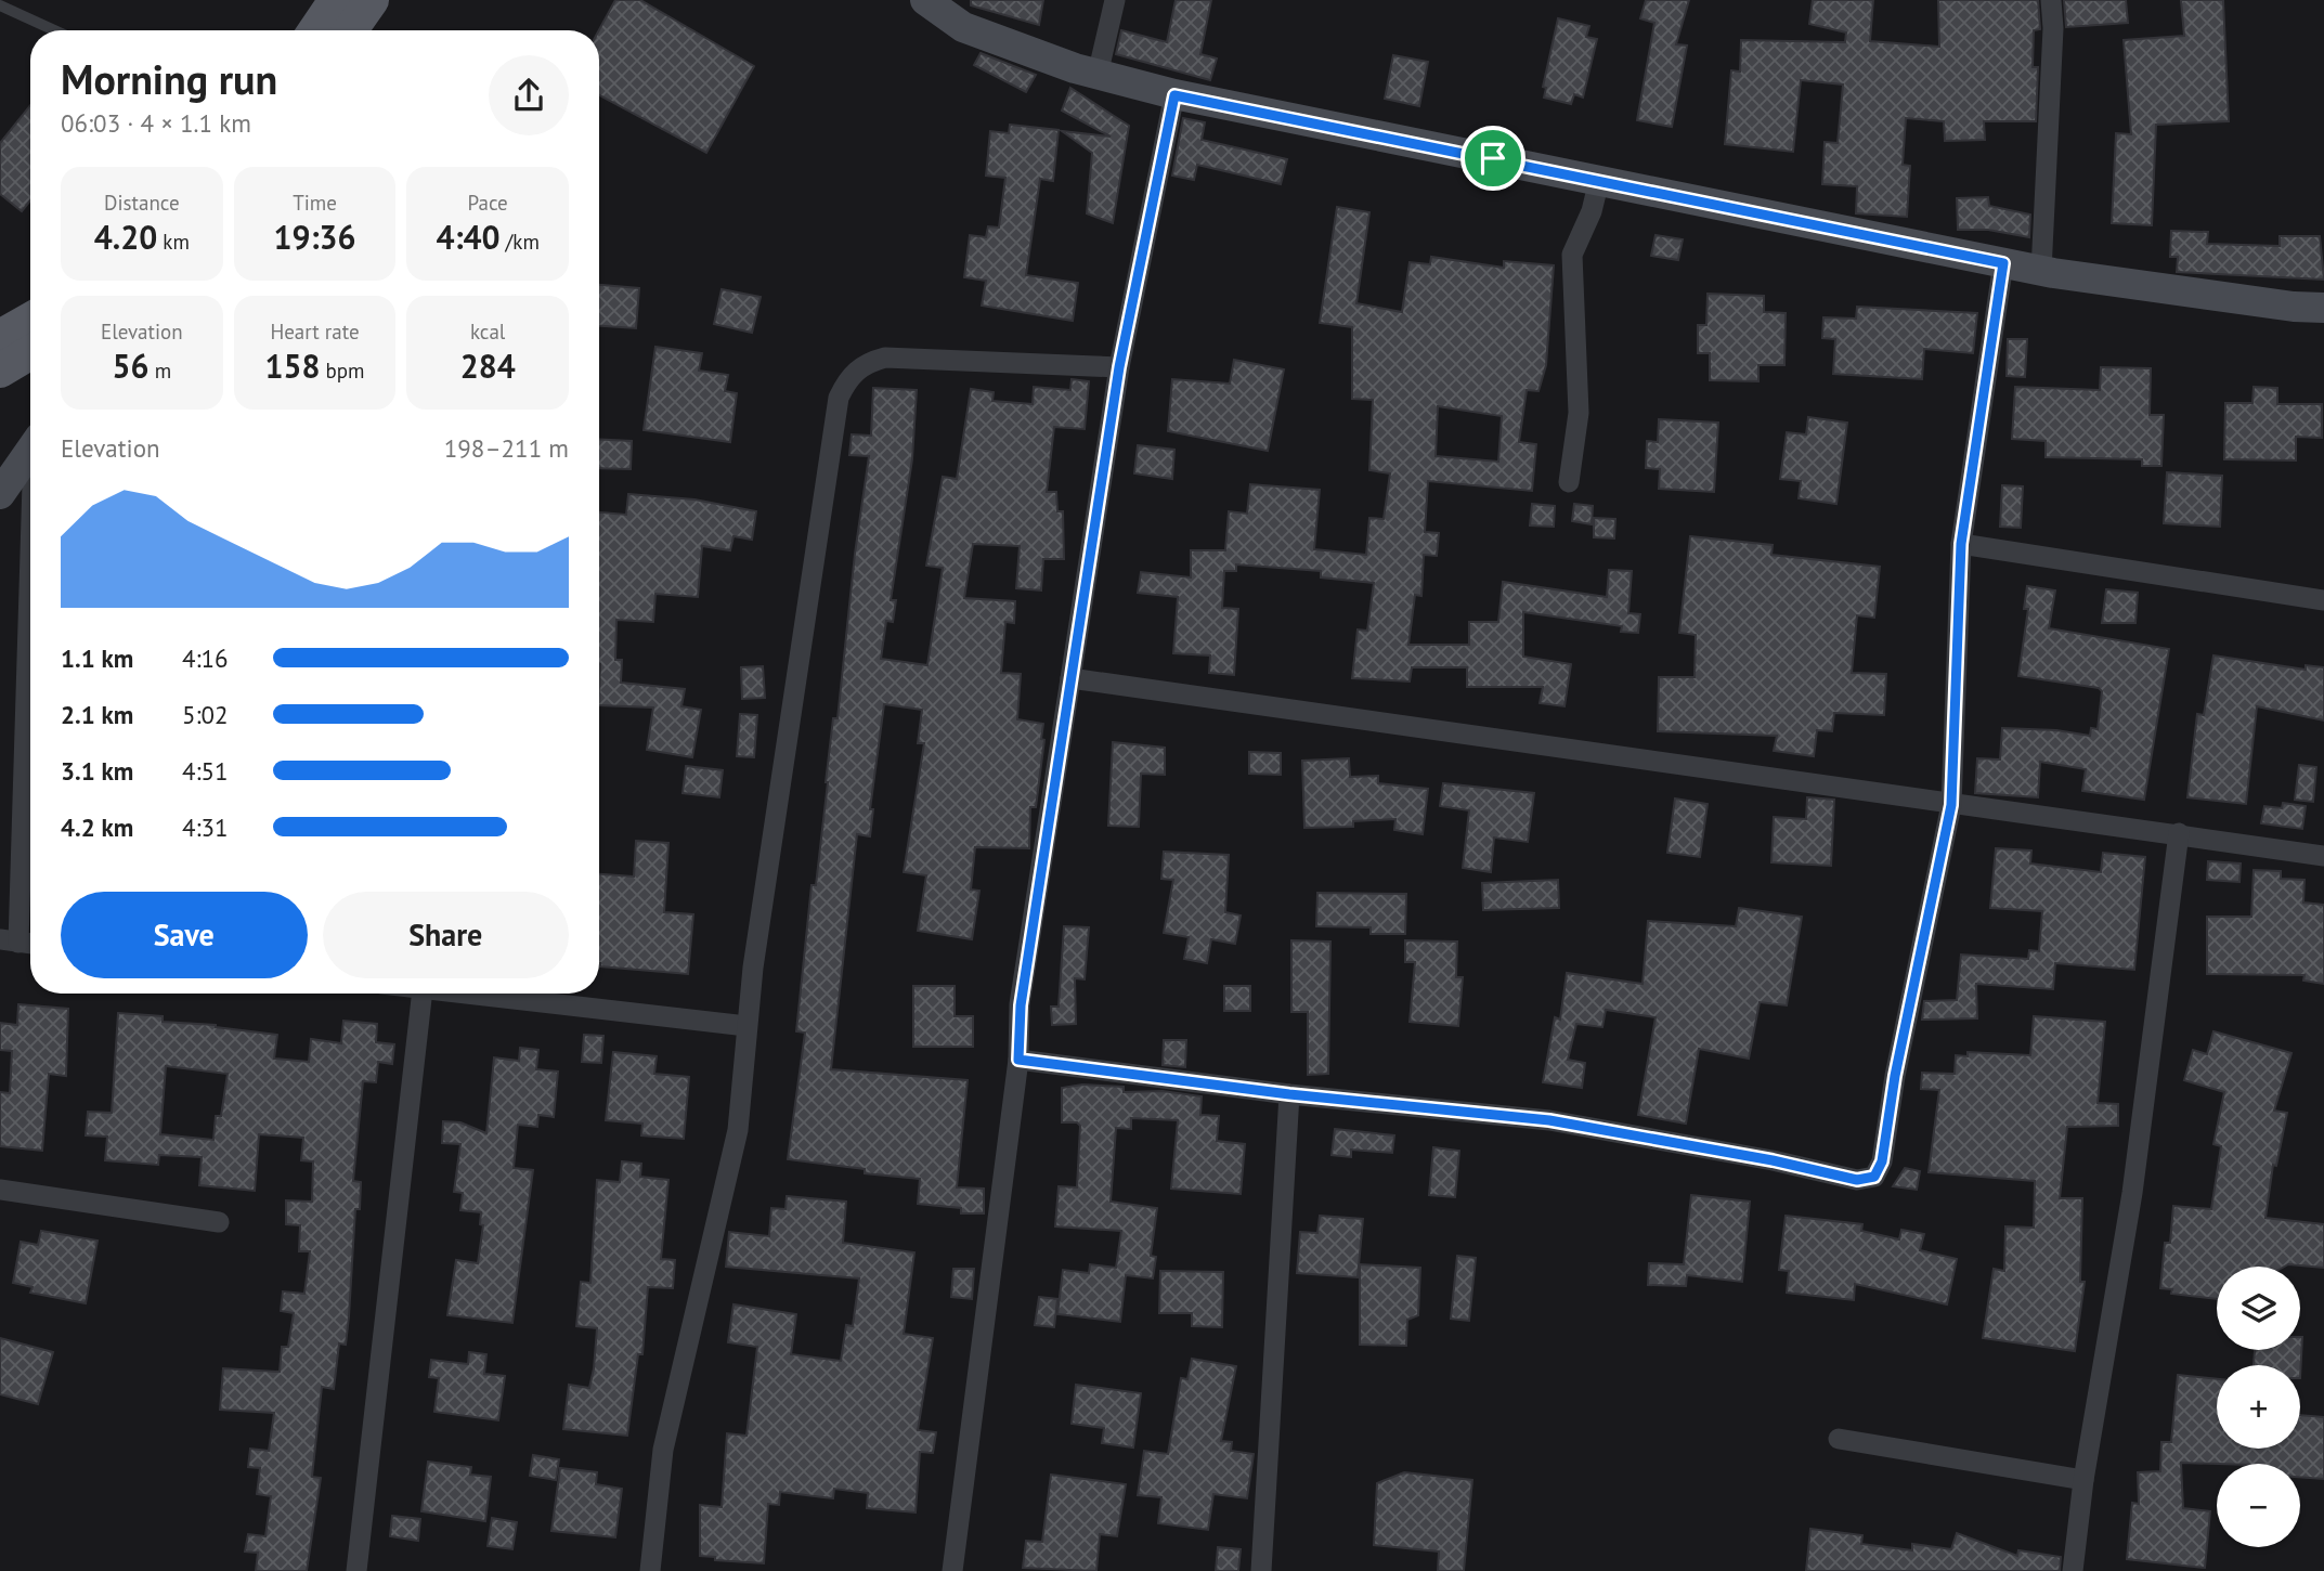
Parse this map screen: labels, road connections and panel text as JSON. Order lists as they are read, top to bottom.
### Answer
{
  "page": {
    "heading": ["Morning run", "06:03 · 4 × 1.1 km"],
    "stats": [
      ["Distance", "4.20 km"],
      ["Time", "19:36"],
      ["Pace", "4:40 /km"],
      ["Elevation", "56 m"],
      ["Heart rate", "158 bpm"],
      ["kcal", "284"]
    ],
    "chart": ["Elevation", "198–211 m"],
    "list": [
      {
        "name": "1.1 km",
        "note": "4:16"
      },
      {
        "name": "2.1 km",
        "note": "5:02"
      },
      {
        "name": "3.1 km",
        "note": "4:51"
      },
      {
        "name": "4.2 km",
        "note": "4:31"
      }
    ],
    "buttons": ["Save", "Share"],
    "map_buttons": ["+", "−"]
  }
}
